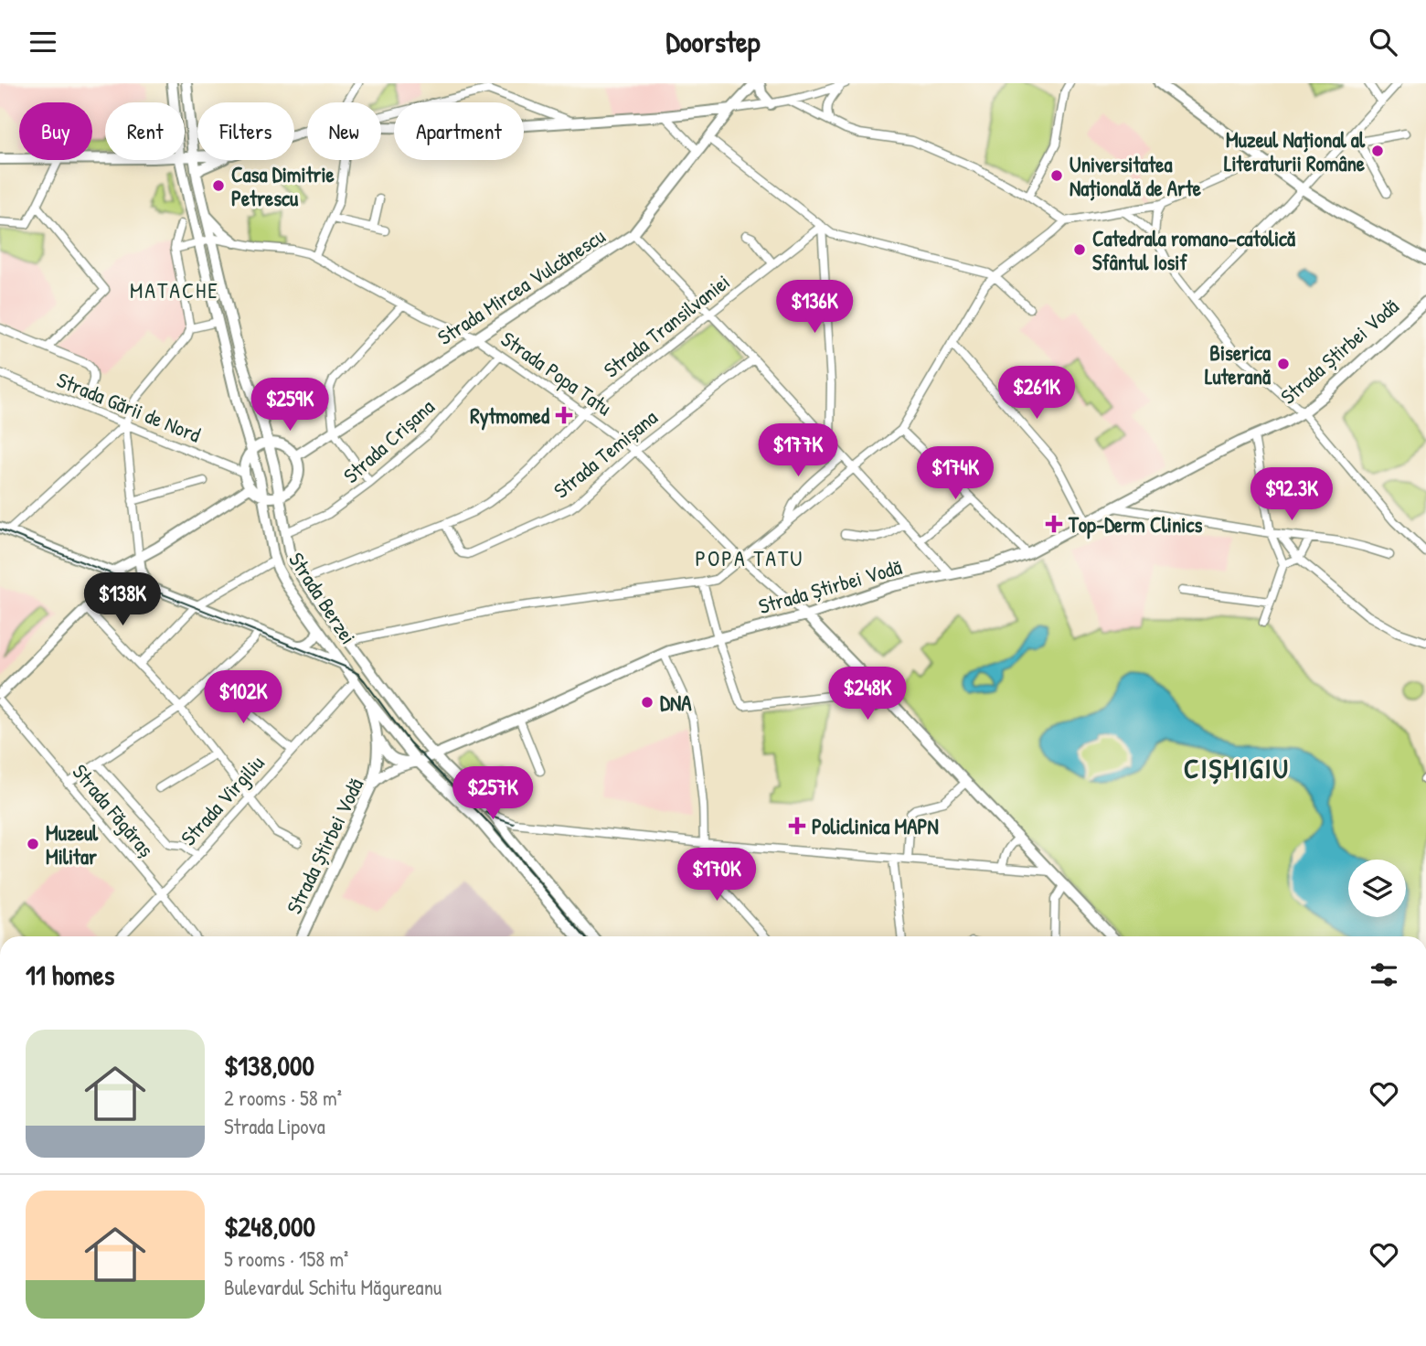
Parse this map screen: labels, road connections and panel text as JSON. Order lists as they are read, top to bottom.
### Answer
{
  "streets": {
    "main road": ["Strada Mircea Vulcănescu", "Strada Știrbei Vodă", "Strada Berzei"],
    "street": [
      "Strada Transilvaniei",
      "Strada Popa Tatu",
      "Strada Gării de Nord",
      "Strada Crișana",
      "Strada Temișana",
      "Strada Virgiliu",
      "Strada Făgăraș"
    ]
  },
  "crossings": [
    ["Strada Mircea Vulcănescu", "Strada Popa Tatu"],
    ["Strada Transilvaniei", "Strada Popa Tatu"],
    ["Strada Transilvaniei", "Strada Temișana"],
    ["Strada Transilvaniei", "Strada Berzei"],
    ["Strada Știrbei Vodă", "Strada Popa Tatu"],
    ["Strada Știrbei Vodă", "Strada Berzei"],
    ["Strada Popa Tatu", "Strada Crișana"],
    ["Strada Popa Tatu", "Strada Temișana"],
    ["Strada Popa Tatu", "Strada Berzei"],
    ["Strada Crișana", "Strada Berzei"],
    ["Strada Berzei", "Strada Virgiliu"],
    ["Strada Virgiliu", "Strada Făgăraș"]
  ],
  "districts": ["MATACHE", "POPA TATU", "CIȘMIGIU"],
  "places": {
    "other": [
      "Muzeul Național al Literaturii Române",
      "Universitatea Națională de Arte",
      "Casa Dimitrie Petrescu",
      "Catedrala romano-catolică Sfântul Iosif",
      "Biserica Luterană",
      "DNA",
      "Muzeul Militar"
    ],
    "health": ["Rytmomed", "Top-Derm Clinics", "Policlinica MAPN"]
  },
  "page": {
    "header": "Doorstep",
    "chip": [
      "Buy",
      "Rent",
      "Filters",
      "New",
      "Apartment"
    ],
    "price": [
      "$136K",
      "$261K",
      "$259K",
      "$177K",
      "$174K",
      "$92.3K",
      "$138K",
      "$248K",
      "$102K",
      "$257K",
      "$170K"
    ],
    "heading": "11 homes",
    "list": [
      {
        "name": "$138,000",
        "note": "2 rooms · 58 m² · Strada Lipova"
      },
      {
        "name": "$248,000",
        "note": "5 rooms · 158 m² · Bulevardul Schitu Măgureanu"
      }
    ]
  }
}
